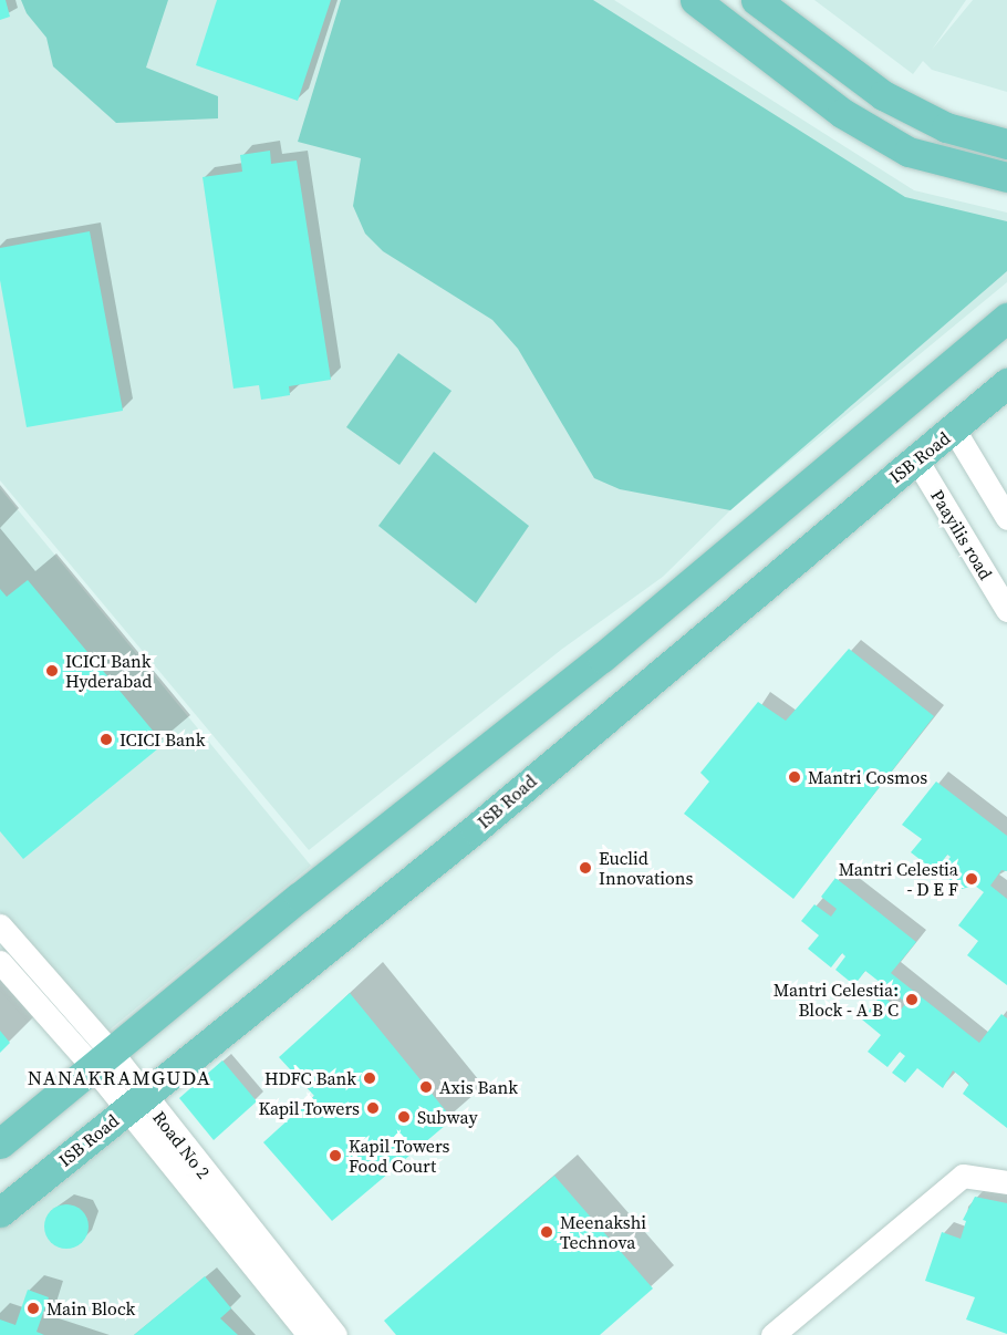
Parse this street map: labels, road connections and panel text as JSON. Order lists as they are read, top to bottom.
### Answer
{
  "streets": {
    "main road": ["ISB Road"],
    "street": ["Paayilis road", "Road No 2"]
  },
  "crossings": [
    ["ISB Road", "Paayilis road"],
    ["ISB Road", "Road No 2"]
  ],
  "districts": ["NANAKRAMGUDA"],
  "places": [
    "ICICI Bank Hyderabad",
    "ICICI Bank",
    "Mantri Cosmos",
    "Euclid Innovations",
    "Mantri Celestia - D E F",
    "Mantri Celestia: Block - A B C",
    "HDFC Bank",
    "Axis Bank",
    "Kapil Towers",
    "Subway",
    "Kapil Towers Food Court",
    "Meenakshi Technova",
    "Main Block"
  ]
}
